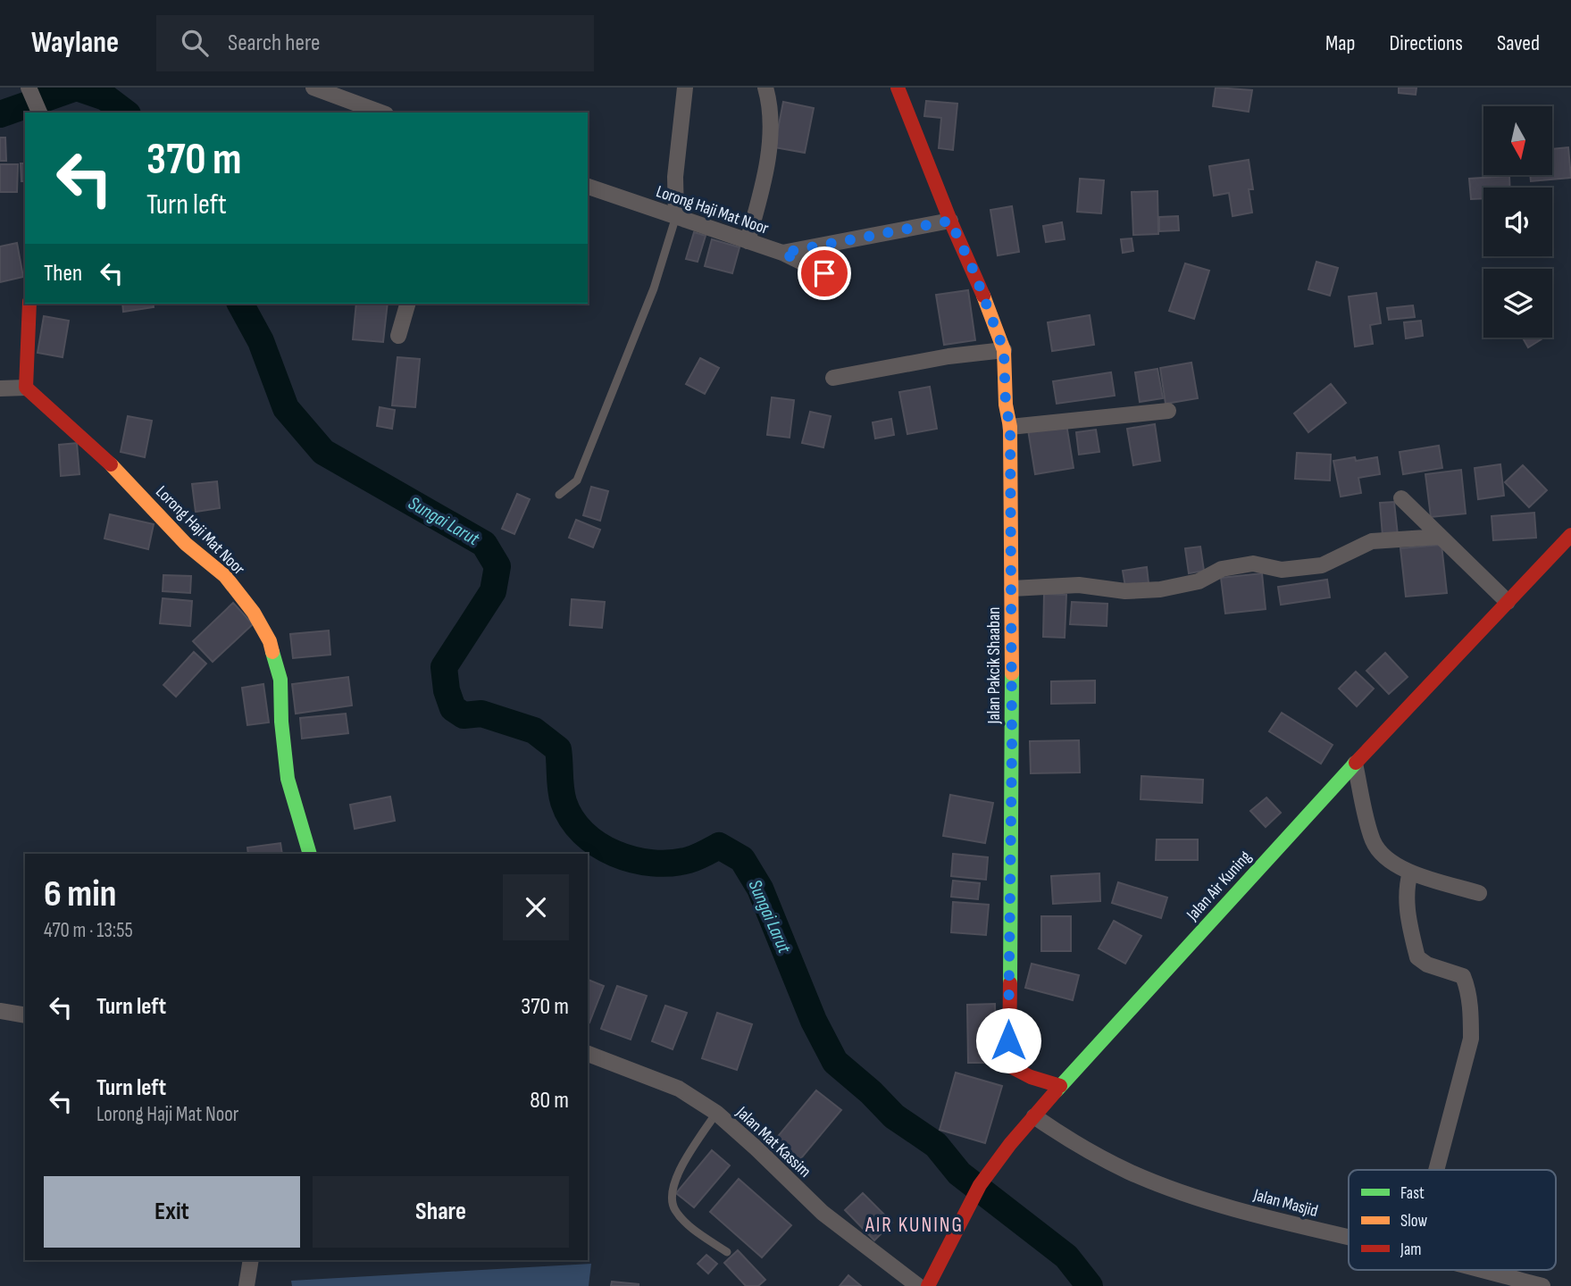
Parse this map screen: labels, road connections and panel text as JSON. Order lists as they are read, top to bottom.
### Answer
{
  "streets": {
    "street": [
      "Lorong Haji Mat Noor",
      "Jalan Pakcik Shaaban",
      "Jalan Air Kuning",
      "Jalan Mat Kassim",
      "Jalan Masjid"
    ]
  },
  "crossings": [
    ["Jalan Pakcik Shaaban", "Jalan Air Kuning"],
    ["Jalan Air Kuning", "Jalan Masjid"]
  ],
  "districts": ["AIR KUNING"],
  "water": ["Sungai Larut"],
  "legend": ["Fast", "Slow", "Jam"],
  "north": "bottom",
  "page": {
    "header": "Waylane",
    "search": "Search here",
    "nav": ["Map", "Directions", "Saved"],
    "turn": ["370 m", "Turn left"],
    "then": "Then",
    "heading": ["6 min", "470 m · 13:55"],
    "list": [
      {
        "name": "Turn left",
        "value": "370 m"
      },
      {
        "name": "Turn left",
        "note": "Lorong Haji Mat Noor",
        "value": "80 m"
      }
    ],
    "buttons": ["Exit", "Share"]
  }
}
